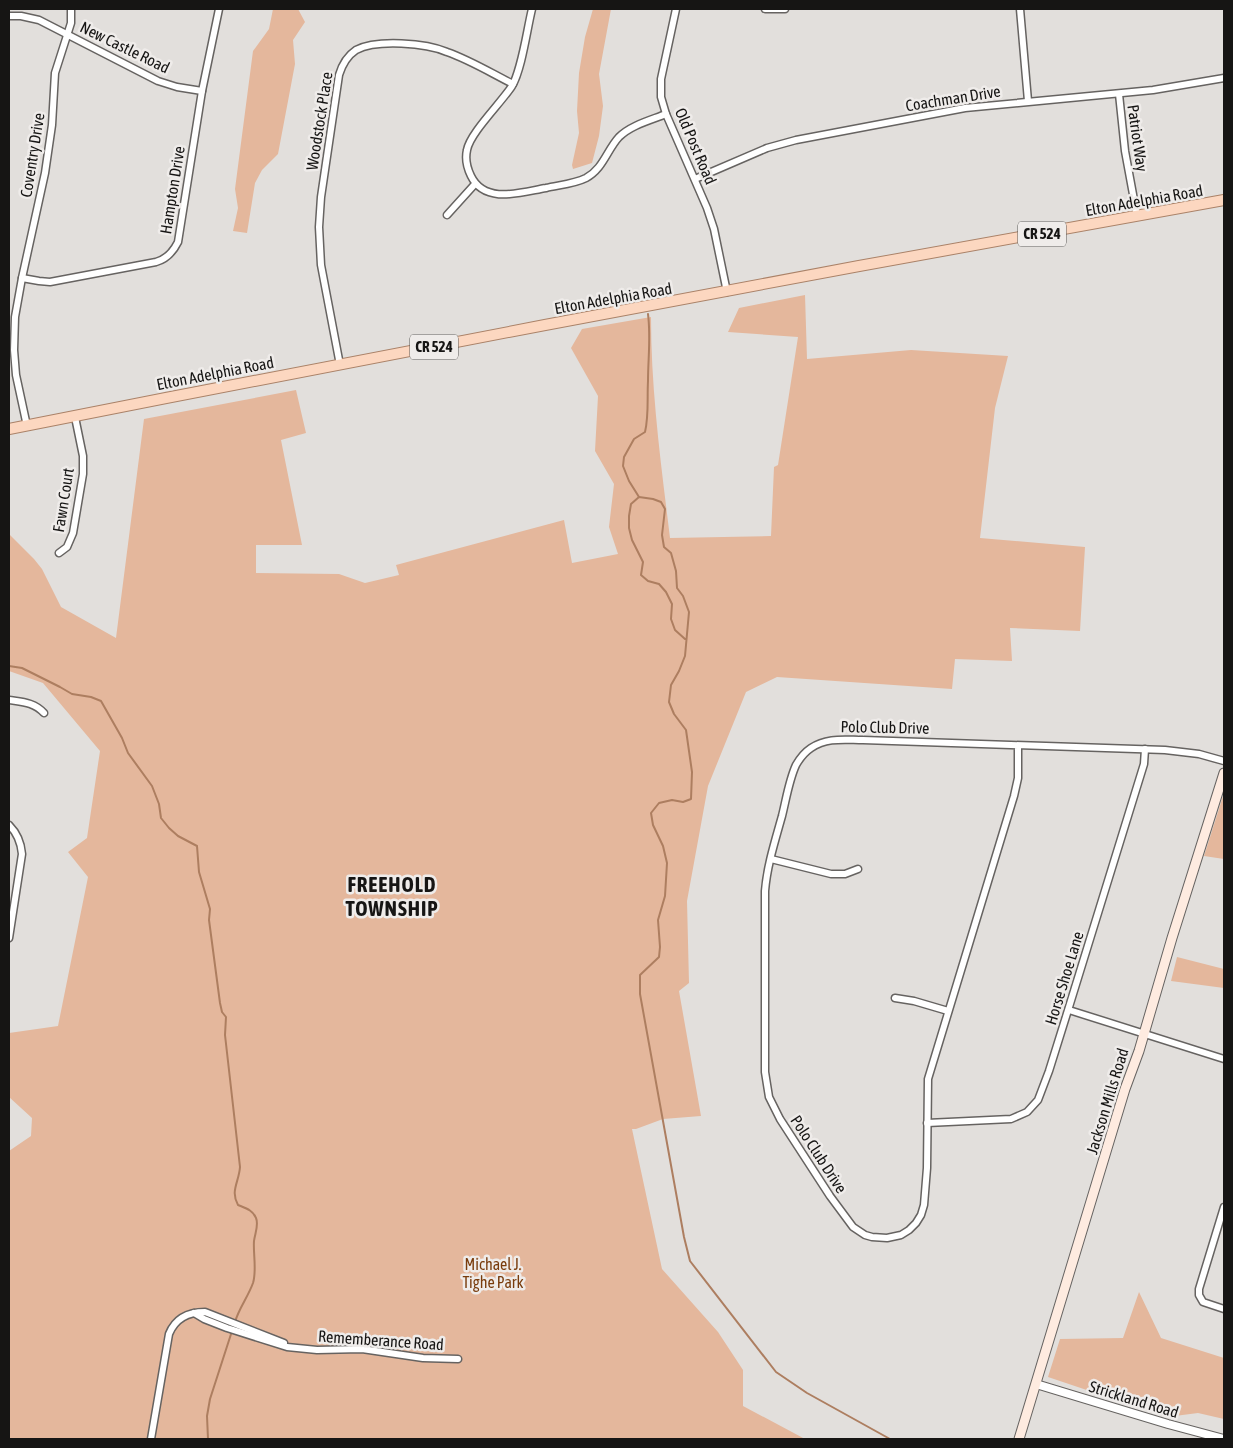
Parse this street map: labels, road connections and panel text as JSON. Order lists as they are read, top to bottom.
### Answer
{
  "streets": {
    "main road": ["Elton Adelphia Road", "CR 524", "Jackson Mills Road"],
    "street": [
      "New Castle Road",
      "Coachman Drive",
      "Woodstock Place",
      "Patriot Way",
      "Old Post Road",
      "Coventry Drive",
      "Hampton Drive",
      "Fawn Court",
      "Polo Club Drive",
      "Horse Shoe Lane",
      "Rememberance Road",
      "Strickland Road"
    ]
  },
  "crossings": [
    ["New Castle Road", "Coventry Drive"],
    ["New Castle Road", "Hampton Drive"],
    ["Coachman Drive", "Patriot Way"],
    ["Coachman Drive", "Old Post Road"],
    ["Woodstock Place", "Elton Adelphia Road"],
    ["Patriot Way", "Elton Adelphia Road"],
    ["Old Post Road", "Elton Adelphia Road"],
    ["Coventry Drive", "Hampton Drive"],
    ["Coventry Drive", "Elton Adelphia Road"],
    ["Elton Adelphia Road", "Fawn Court"],
    ["Polo Club Drive", "Horse Shoe Lane"],
    ["Jackson Mills Road", "Strickland Road"]
  ],
  "districts": ["FREEHOLD TOWNSHIP"],
  "parks": ["Michael J. Tighe Park"]
}
